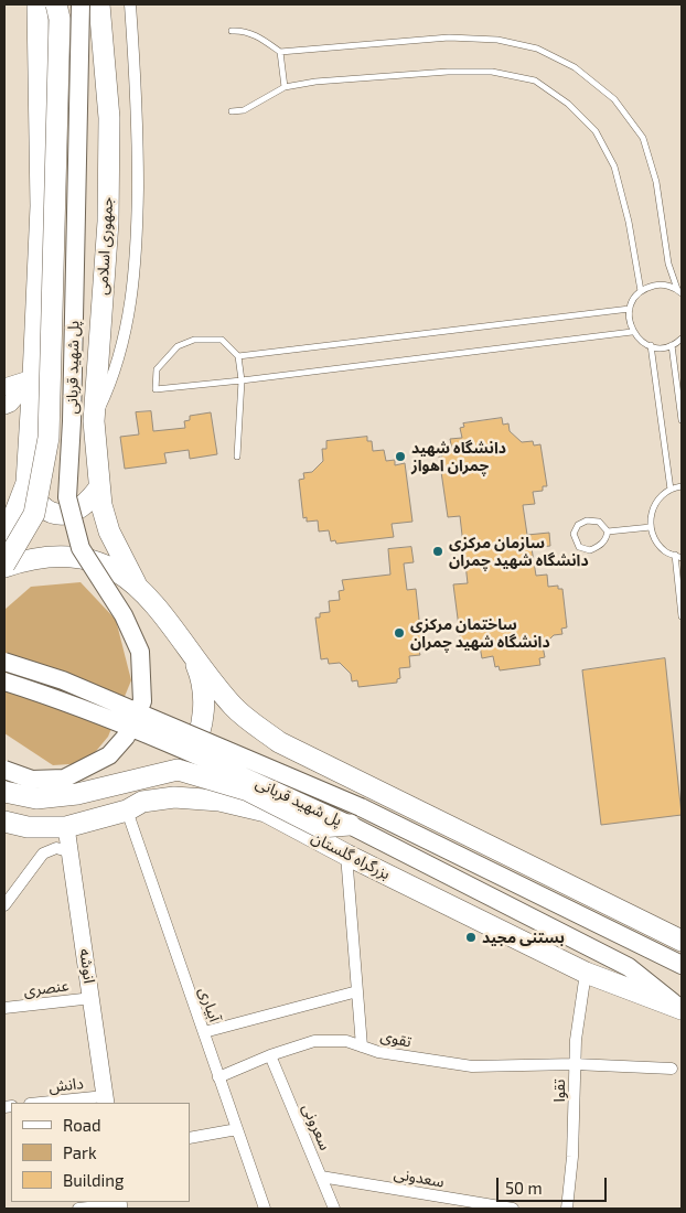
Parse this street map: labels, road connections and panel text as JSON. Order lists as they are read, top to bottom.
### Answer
{
  "streets": {
    "highway": ["جمهوری اسلامی", "پل شهید قربانی", "بزرگراه گلستان"],
    "street": [
      "انوشه",
      "عنصری",
      "آبیاری",
      "تقوی",
      "دانش",
      "تقوا",
      "سعرونی",
      "سعدونی"
    ]
  },
  "crossings": [
    ["بزرگراه گلستان", "انوشه"],
    ["بزرگراه گلستان", "آبیاری"],
    ["بزرگراه گلستان", "تقوا"],
    ["انوشه", "عنصری"],
    ["انوشه", "دانش"],
    ["آبیاری", "تقوی"],
    ["تقوی", "تقوا"],
    ["تقوی", "سعرونی"],
    ["سعرونی", "سعدونی"]
  ],
  "places": [
    "دانشگاه شهید چمران اهواز",
    "سازمان مرکزی دانشگاه شهید چمران",
    "ساختمان مرکزی دانشگاه شهید چمران",
    "بستنی مجید"
  ],
  "legend": ["Road", "Park", "Building"],
  "scale_bar": "50 m"
}
